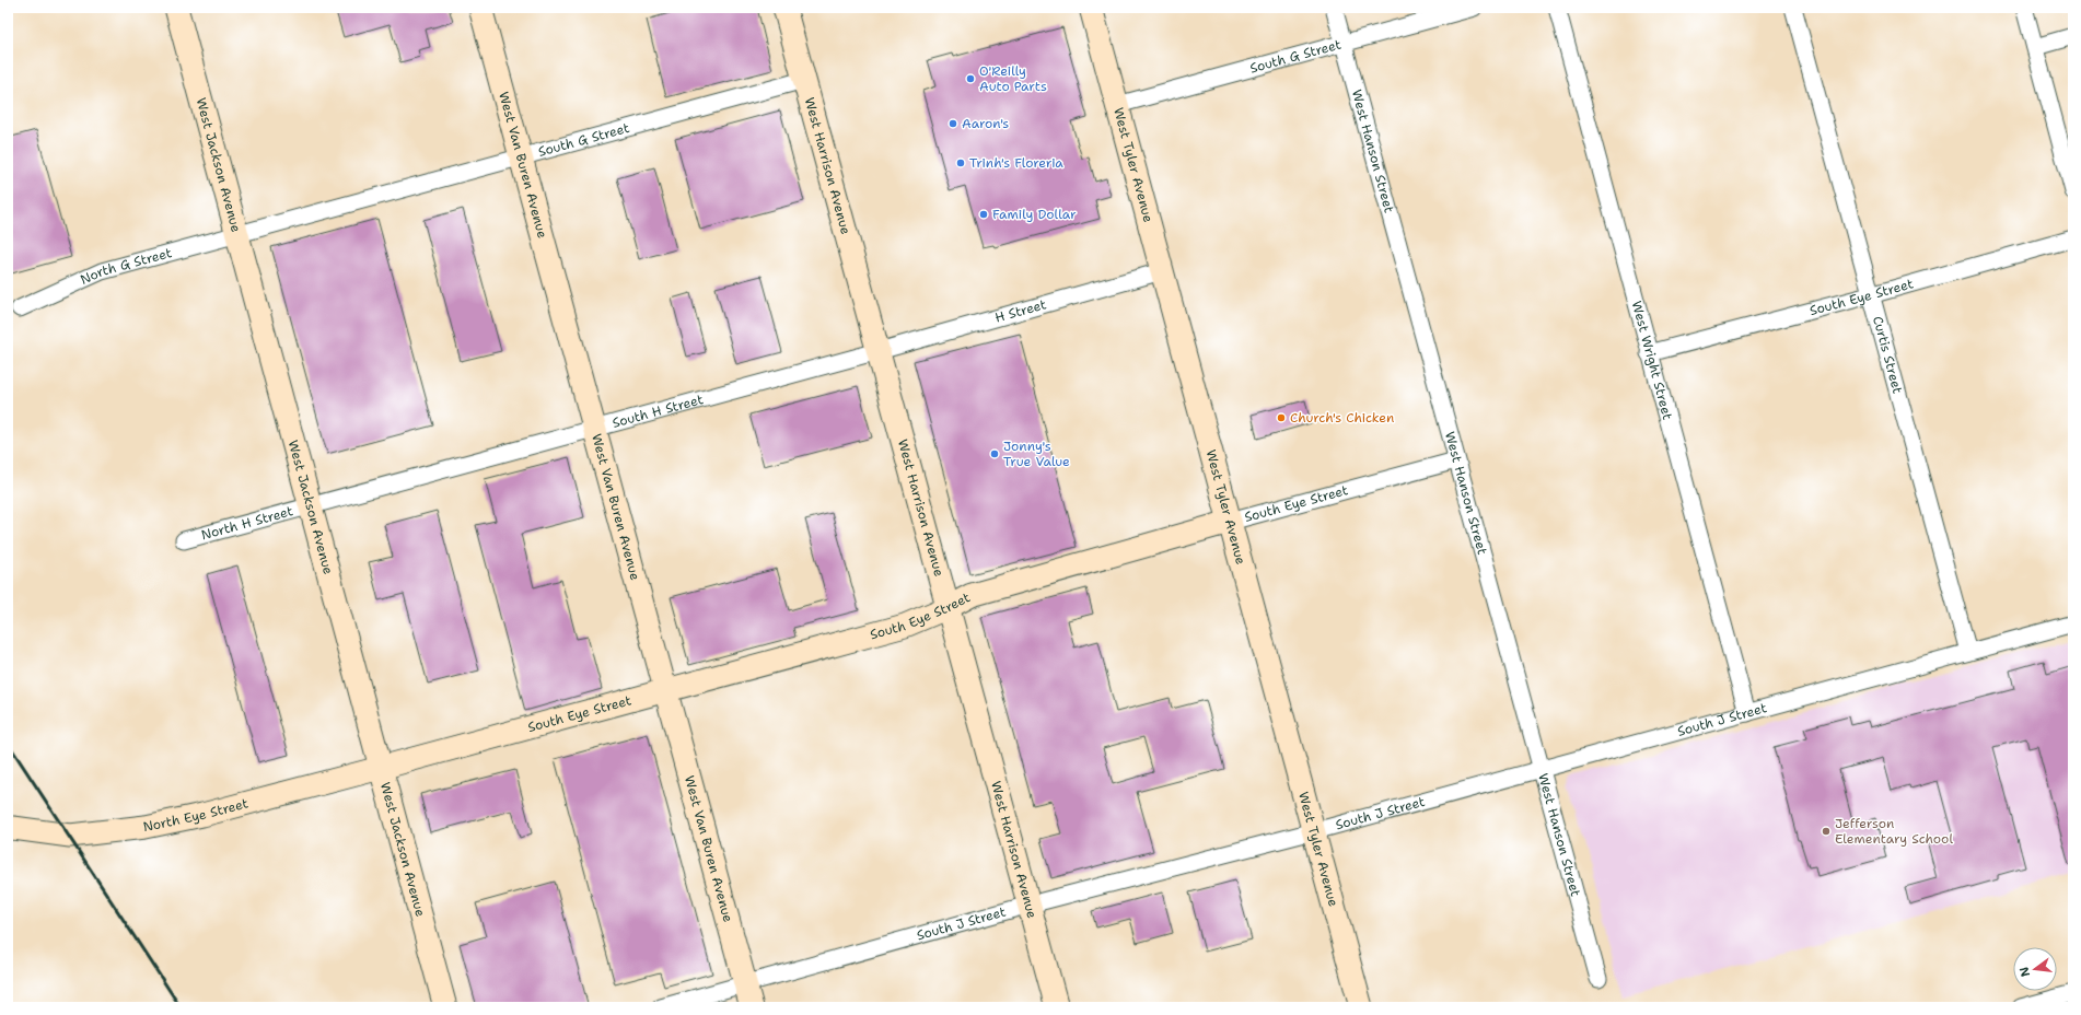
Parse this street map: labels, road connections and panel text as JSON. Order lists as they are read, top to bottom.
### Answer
{
  "streets": {
    "street": [
      "South G Street",
      "West Hanson Street",
      "West Jackson Avenue",
      "West Van Buren Avenue",
      "West Harrison Avenue",
      "West Tyler Avenue",
      "North G Street",
      "South Eye Street",
      "H Street",
      "Curtis Street",
      "West Wright Street",
      "South H Street",
      "North H Street",
      "South J Street",
      "North Eye Street"
    ]
  },
  "crossings": [
    ["South G Street", "West Hanson Street"],
    ["South G Street", "West Jackson Avenue"],
    ["South G Street", "West Van Buren Avenue"],
    ["South G Street", "West Harrison Avenue"],
    ["South G Street", "West Tyler Avenue"],
    ["South G Street", "North G Street"],
    ["West Hanson Street", "South Eye Street"],
    ["West Hanson Street", "South J Street"],
    ["West Jackson Avenue", "North G Street"],
    ["West Jackson Avenue", "South Eye Street"],
    ["West Jackson Avenue", "South H Street"],
    ["West Jackson Avenue", "North H Street"],
    ["West Jackson Avenue", "North Eye Street"],
    ["West Van Buren Avenue", "South Eye Street"],
    ["West Van Buren Avenue", "South H Street"],
    ["West Van Buren Avenue", "South J Street"],
    ["West Harrison Avenue", "South Eye Street"],
    ["West Harrison Avenue", "H Street"],
    ["West Harrison Avenue", "South H Street"],
    ["West Harrison Avenue", "South J Street"],
    ["West Tyler Avenue", "South Eye Street"],
    ["West Tyler Avenue", "H Street"],
    ["West Tyler Avenue", "South J Street"],
    ["South Eye Street", "Curtis Street"],
    ["South Eye Street", "West Wright Street"],
    ["South Eye Street", "North Eye Street"],
    ["H Street", "South H Street"],
    ["Curtis Street", "South J Street"],
    ["West Wright Street", "South J Street"],
    ["South H Street", "North H Street"]
  ],
  "places": [
    "O'Reilly Auto Parts",
    "Aaron's",
    "Trinh's Floreria",
    "Family Dollar",
    "Church's Chicken",
    "Jonny's True Value",
    "Jefferson Elementary School"
  ],
  "north": "left"
}
